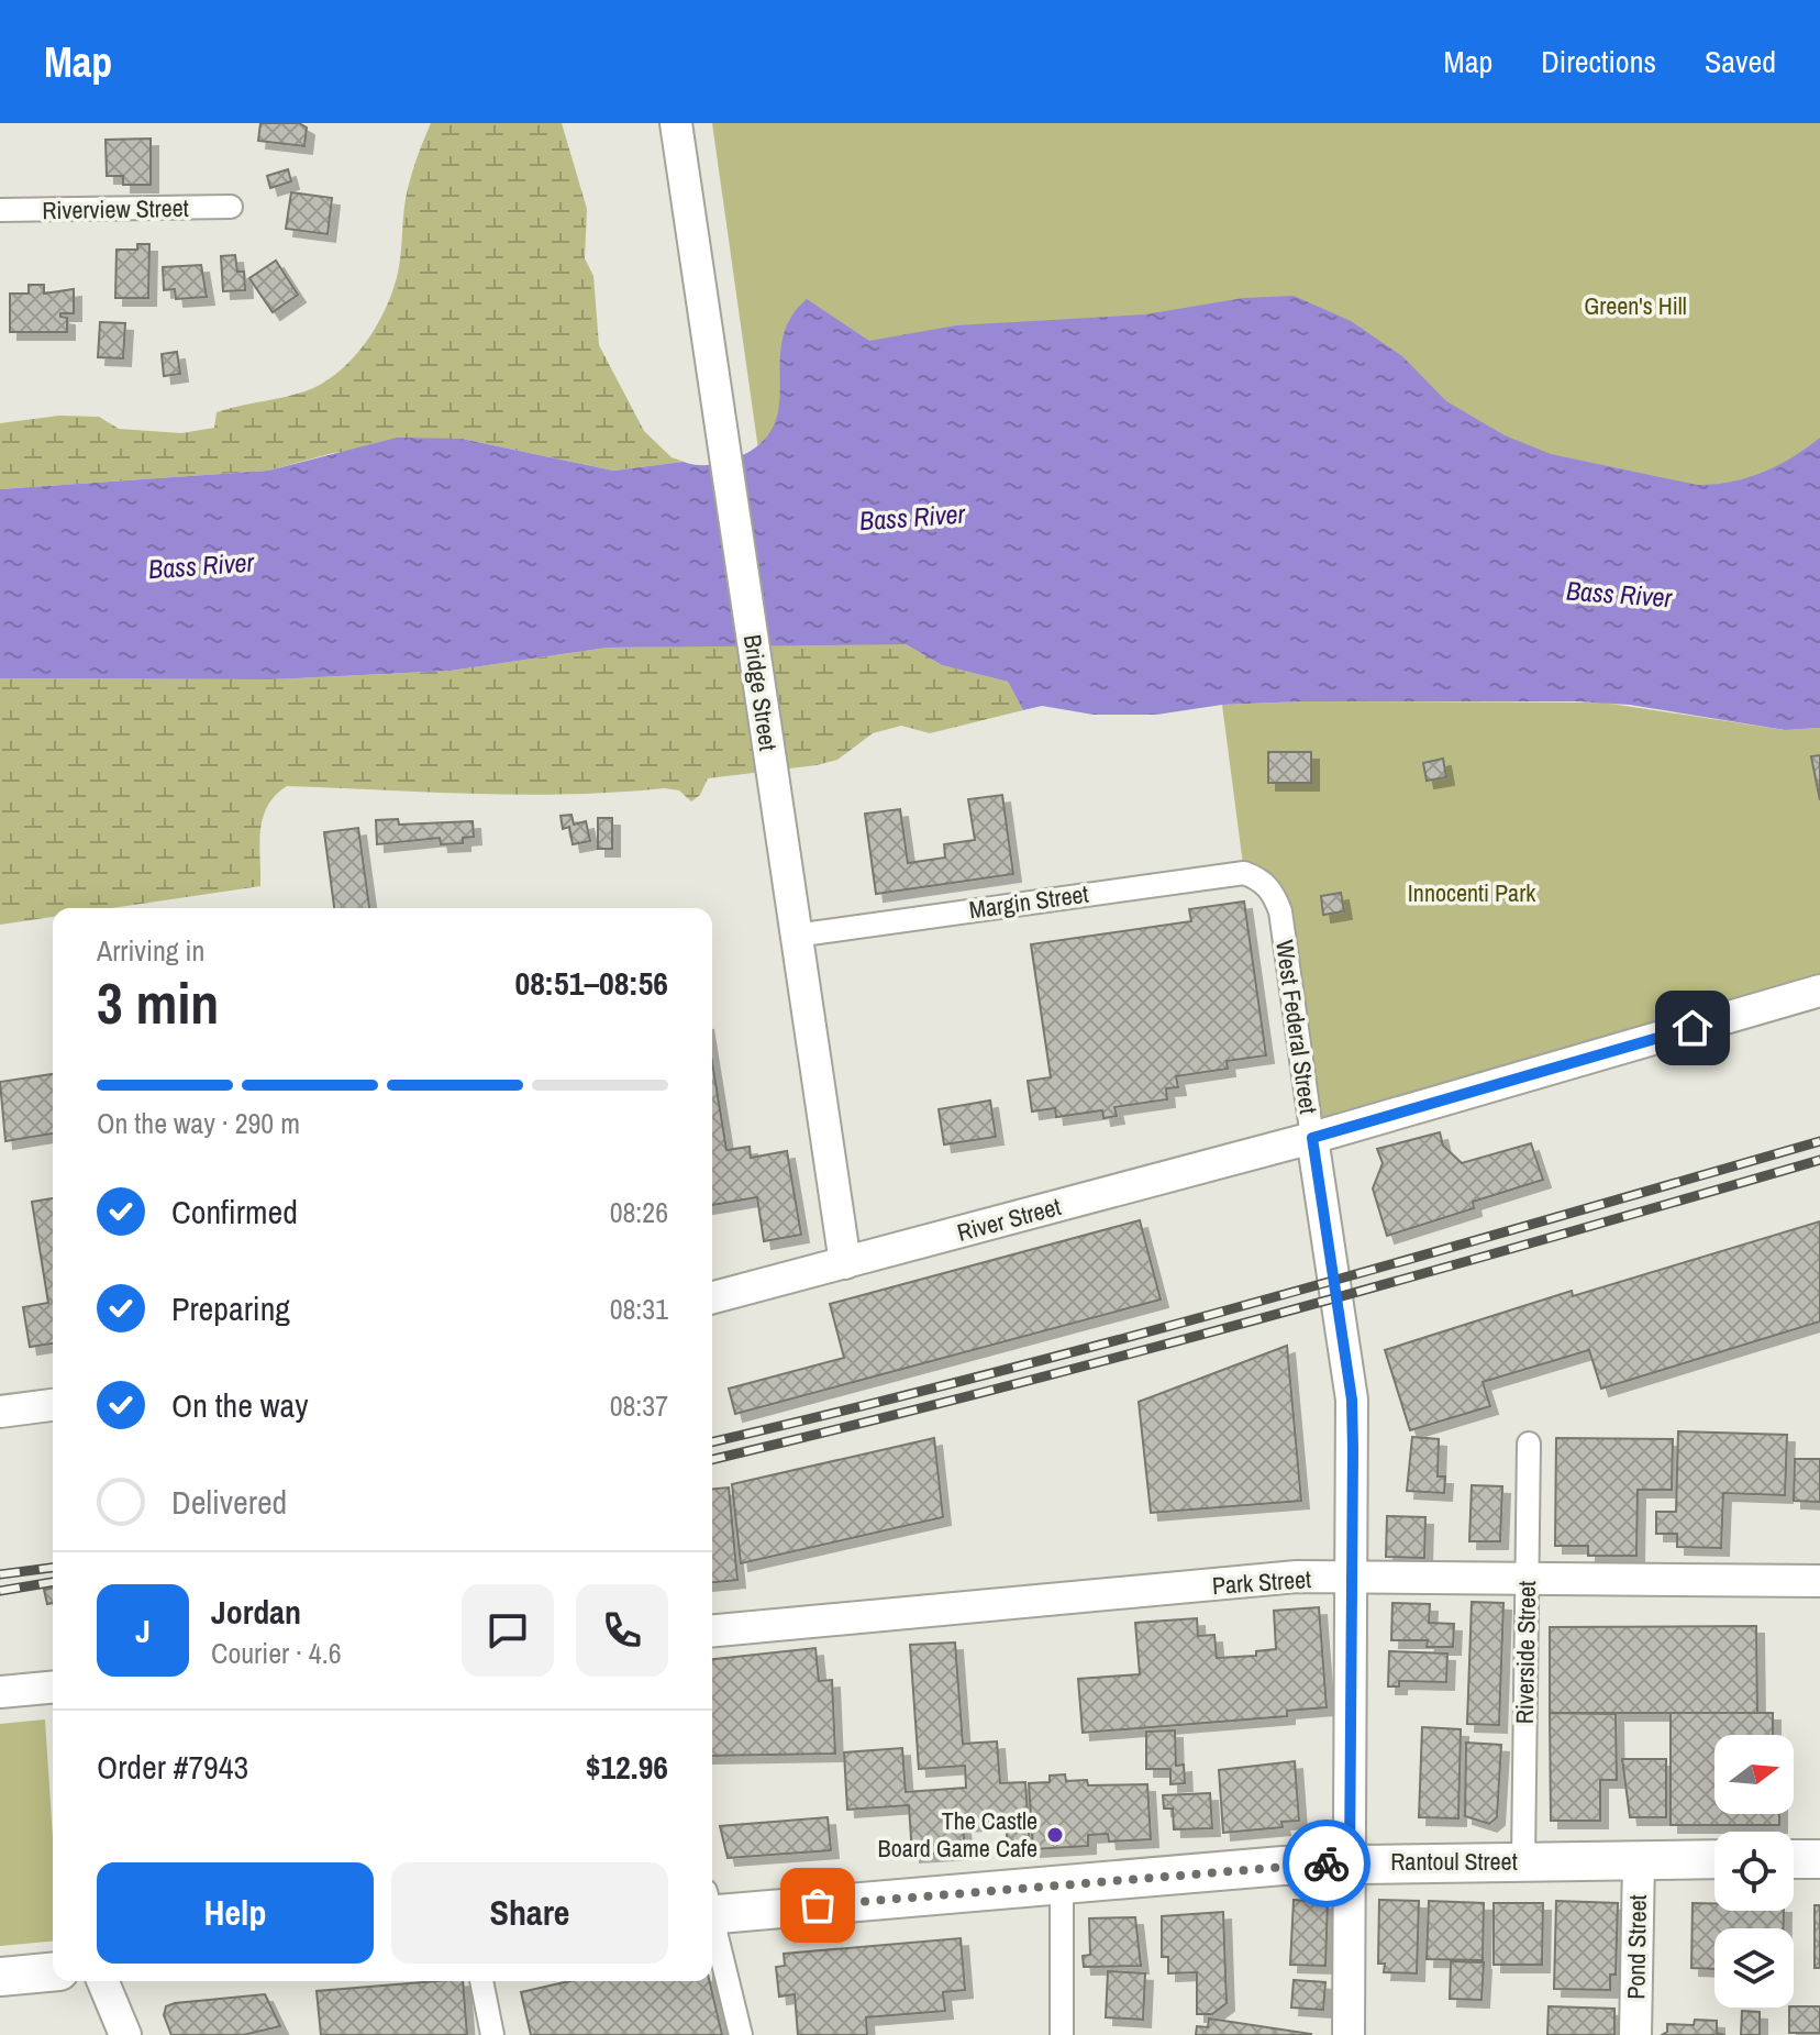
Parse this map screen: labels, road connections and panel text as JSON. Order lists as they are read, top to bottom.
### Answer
{
  "streets": {
    "highway": ["Rantoul Street"],
    "main road": [
      "Bridge Street",
      "West Federal Street",
      "River Street",
      "Park Street",
      "Pond Street"
    ],
    "street": ["Riverview Street", "Margin Street", "Riverside Street"]
  },
  "crossings": [
    ["Bridge Street", "Margin Street"],
    ["Bridge Street", "River Street"],
    ["Margin Street", "West Federal Street"],
    ["West Federal Street", "River Street"],
    ["West Federal Street", "Park Street"],
    ["West Federal Street", "Rantoul Street"],
    ["Park Street", "Riverside Street"],
    ["Riverside Street", "Rantoul Street"],
    ["Rantoul Street", "Pond Street"]
  ],
  "water": ["Bass River"],
  "parks": ["Green's Hill", "Innocenti Park"],
  "places": ["The Castle Board Game Cafe"],
  "north": "right",
  "page": {
    "header": "Map",
    "nav": ["Map", "Directions", "Saved"],
    "heading": ["3 min", "Arriving in", "08:51–08:56"],
    "panel": [
      "Jordan",
      "Courier · 4.6",
      "Order #7943",
      "$12.96"
    ],
    "bar": "On the way · 290 m",
    "list": [
      ["Confirmed", "08:26"],
      ["Preparing", "08:31"],
      ["On the way", "08:37"],
      "Delivered"
    ],
    "round": "J",
    "buttons": ["Help", "Share"]
  }
}
